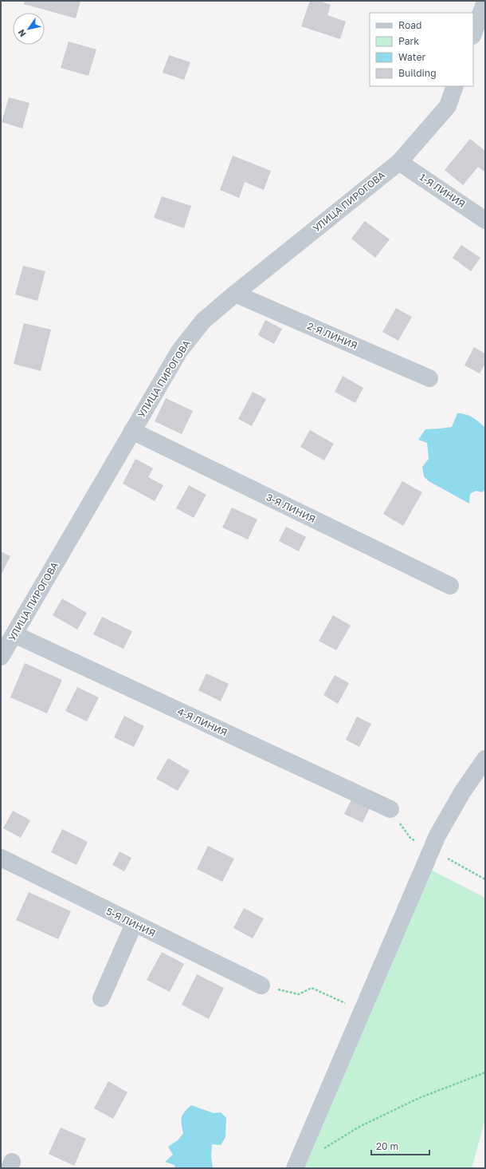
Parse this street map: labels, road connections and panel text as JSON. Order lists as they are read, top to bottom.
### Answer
{
  "streets": {
    "street": [
      "1-Я ЛИНИЯ",
      "УЛИЦА ПИРОГОВА",
      "2-Я ЛИНИЯ",
      "3-Я ЛИНИЯ",
      "4-Я ЛИНИЯ",
      "5-Я ЛИНИЯ"
    ]
  },
  "crossings": [
    ["1-Я ЛИНИЯ", "УЛИЦА ПИРОГОВА"],
    ["УЛИЦА ПИРОГОВА", "2-Я ЛИНИЯ"],
    ["УЛИЦА ПИРОГОВА", "3-Я ЛИНИЯ"],
    ["УЛИЦА ПИРОГОВА", "4-Я ЛИНИЯ"]
  ],
  "legend": [
    "Road",
    "Park",
    "Water",
    "Building"
  ],
  "scale_bar": "20 m",
  "north": "bottom left"
}
